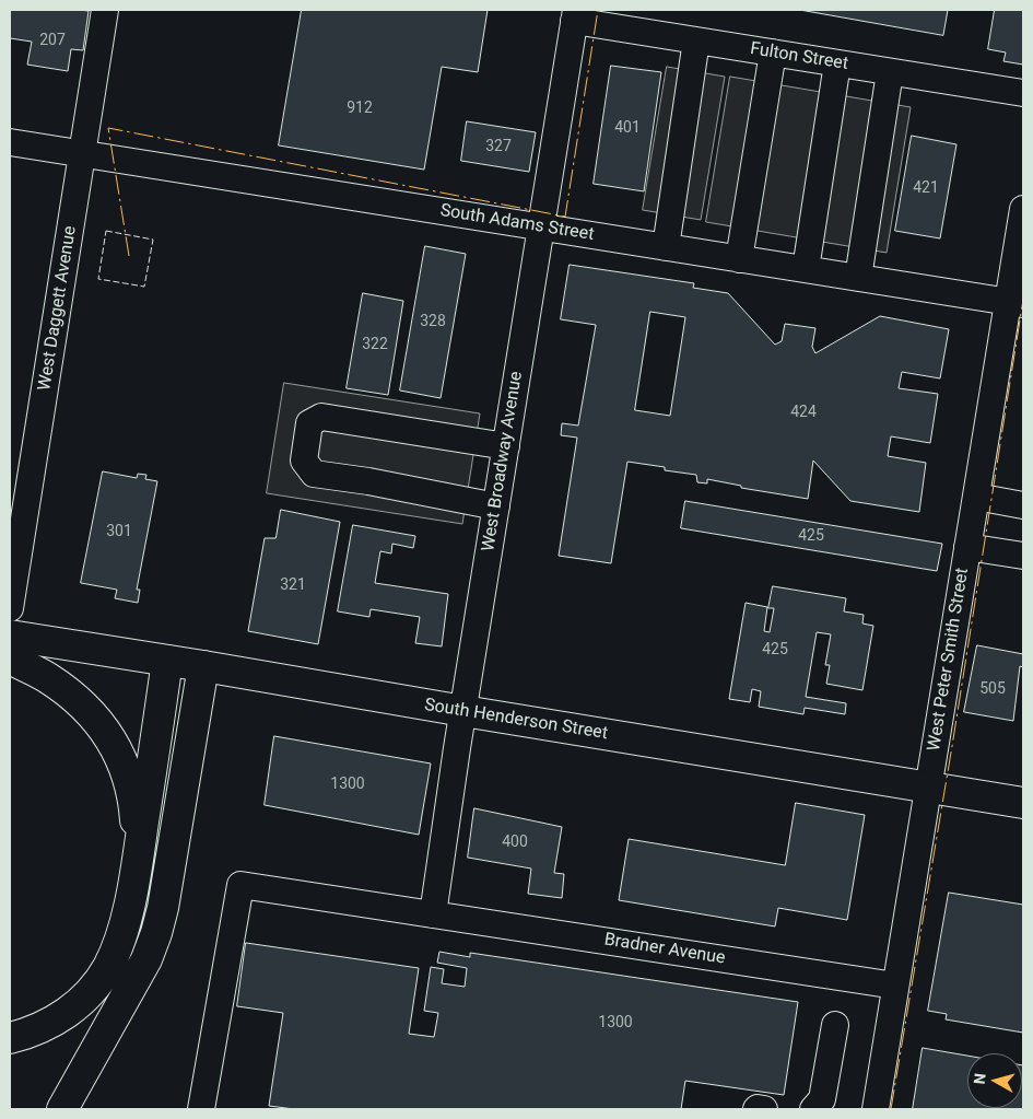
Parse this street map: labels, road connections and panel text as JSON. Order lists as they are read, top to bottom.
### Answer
{
  "streets": {
    "main road": ["South Henderson Street"],
    "street": [
      "Fulton Street",
      "South Adams Street",
      "West Daggett Avenue",
      "West Broadway Avenue",
      "West Peter Smith Street",
      "Bradner Avenue"
    ]
  },
  "crossings": [
    ["Fulton Street", "West Broadway Avenue"],
    ["South Adams Street", "West Daggett Avenue"],
    ["South Adams Street", "West Broadway Avenue"],
    ["South Adams Street", "West Peter Smith Street"],
    ["West Broadway Avenue", "South Henderson Street"],
    ["West Broadway Avenue", "Bradner Avenue"],
    ["West Peter Smith Street", "South Henderson Street"],
    ["West Peter Smith Street", "Bradner Avenue"]
  ],
  "house_numbers": [
    "207",
    "912",
    "401",
    "327",
    "421",
    "328",
    "322",
    "424",
    "301",
    "425",
    "321",
    "425",
    "505",
    "1300",
    "400",
    "1300"
  ],
  "north": "left"
}
